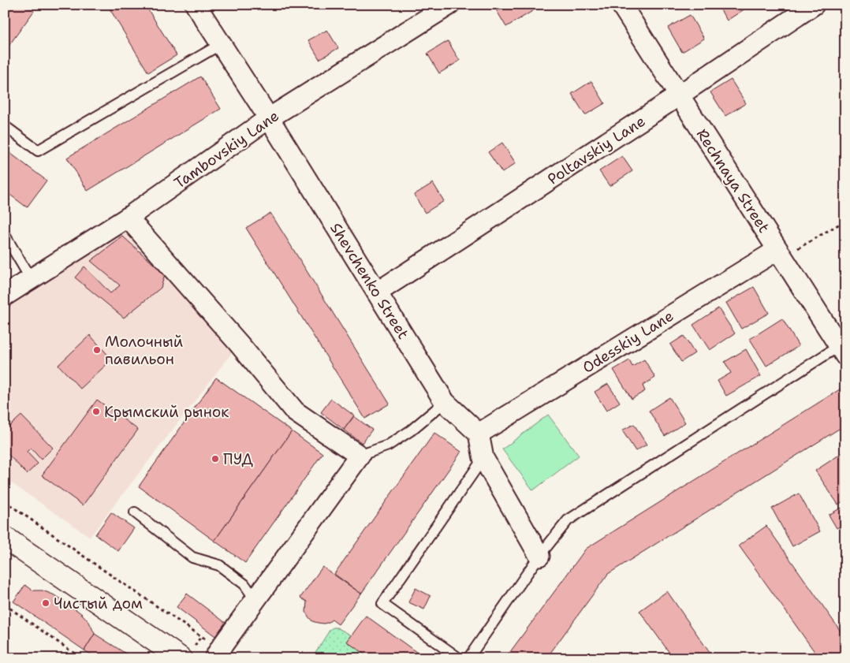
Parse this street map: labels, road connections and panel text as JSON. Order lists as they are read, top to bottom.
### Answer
{
  "streets": {
    "street": [
      "Tambovskiy Lane",
      "Poltavskiy Lane",
      "Rechnaya Street",
      "Shevchenko Street",
      "Odesskiy Lane"
    ]
  },
  "crossings": [
    ["Tambovskiy Lane", "Shevchenko Street"],
    ["Poltavskiy Lane", "Rechnaya Street"],
    ["Poltavskiy Lane", "Shevchenko Street"],
    ["Rechnaya Street", "Odesskiy Lane"],
    ["Shevchenko Street", "Odesskiy Lane"]
  ],
  "places": [
    "Молочный павильон",
    "Крымский рынок",
    "ПУД",
    "Чистый дом"
  ]
}
